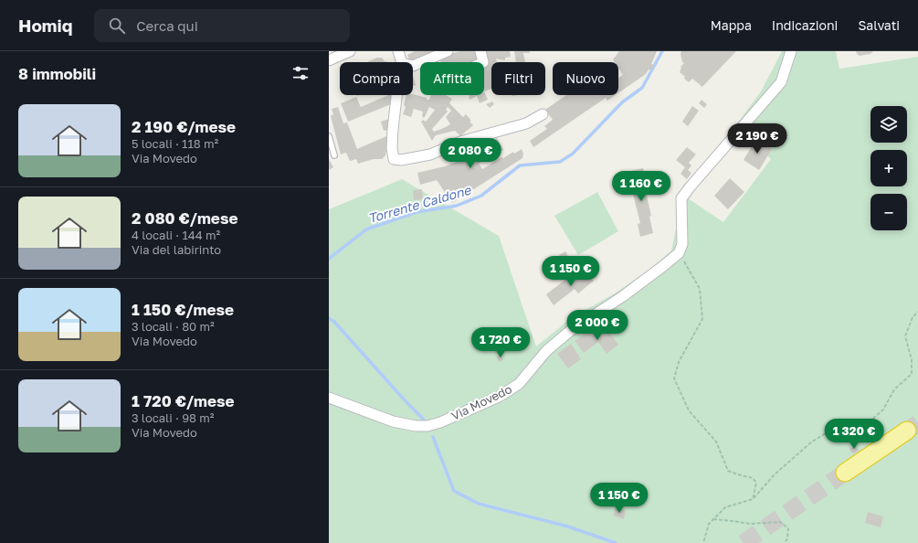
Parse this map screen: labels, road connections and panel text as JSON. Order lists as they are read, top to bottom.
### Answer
{
  "streets": {
    "street": ["Via Movedo"]
  },
  "water": ["Torrente Caldone"],
  "page": {
    "header": "Homiq",
    "search": "Cerca qui",
    "nav": ["Mappa", "Indicazioni", "Salvati"],
    "heading": "8 immobili",
    "chip": [
      "Compra",
      "Affitta",
      "Filtri",
      "Nuovo"
    ],
    "list": [
      {
        "name": "2 190 €/mese",
        "note": "5 locali · 118 m² · Via Movedo"
      },
      {
        "name": "2 080 €/mese",
        "note": "4 locali · 144 m² · Via del labirinto"
      },
      {
        "name": "1 150 €/mese",
        "note": "3 locali · 80 m² · Via Movedo"
      },
      {
        "name": "1 720 €/mese",
        "note": "3 locali · 98 m² · Via Movedo"
      }
    ],
    "map_buttons": ["+", "−"],
    "price": [
      "2 190 €",
      "2 080 €",
      "1 160 €",
      "1 150 €",
      "2 000 €",
      "1 720 €",
      "1 320 €",
      "1 150 €"
    ]
  }
}
